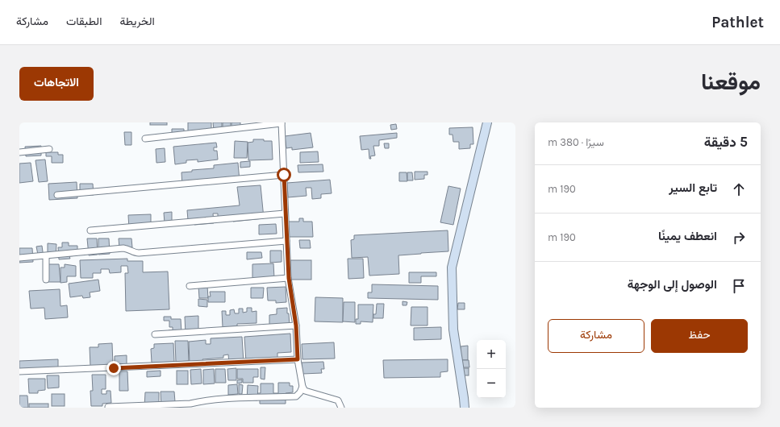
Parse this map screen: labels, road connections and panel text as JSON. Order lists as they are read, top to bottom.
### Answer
{
  "page": {
    "header": "Pathlet",
    "nav": ["الخريطة", "الطبقات", "مشاركة"],
    "title": "موقعنا",
    "buttons": [
      "الاتجاهات",
      ["حفظ", "مشاركة"]
    ],
    "heading": ["5 دقيقة", "سيرًا · 380 m"],
    "list": [
      ["تابع السير", "190 m"],
      ["انعطف يمينًا", "190 m"],
      "الوصول إلى الوجهة"
    ],
    "map_buttons": ["+", "−"]
  }
}
